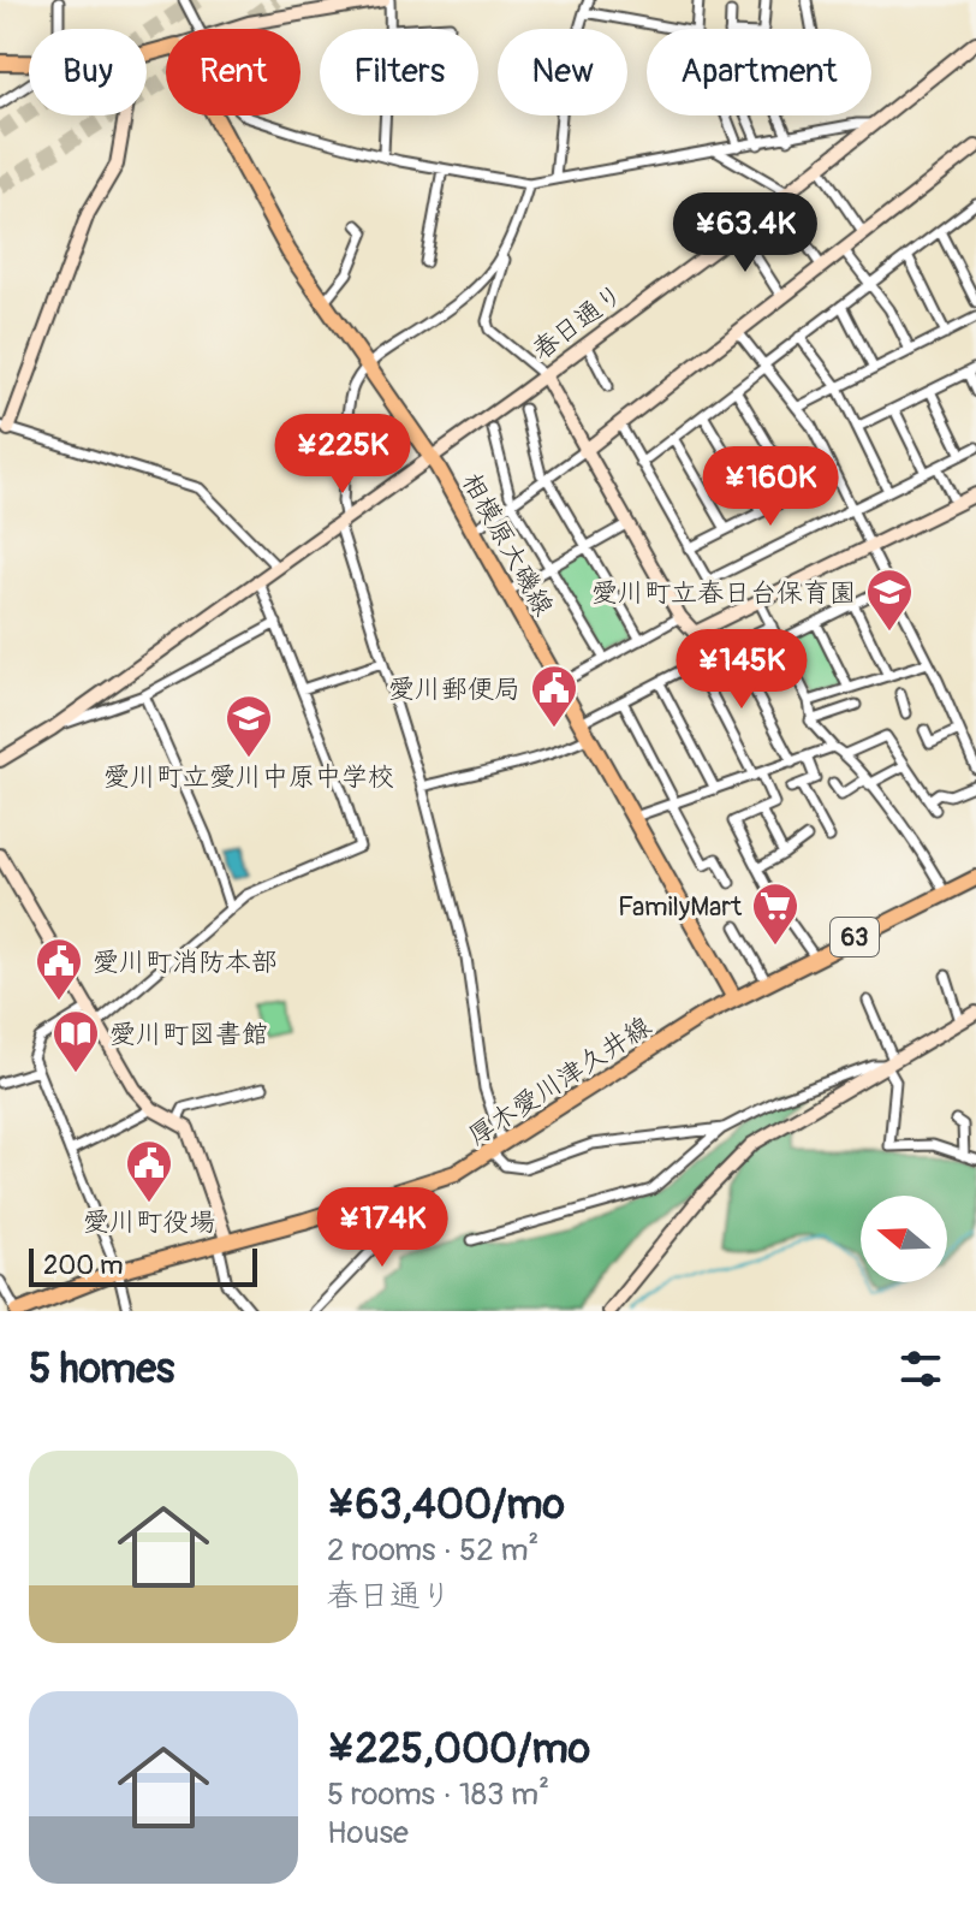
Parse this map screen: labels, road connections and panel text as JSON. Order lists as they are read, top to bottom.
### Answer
{
  "streets": {
    "main road": ["相模原大磯線", "63", "厚木愛川津久井線"],
    "street": ["春日通り"]
  },
  "crossings": [
    ["春日通り", "相模原大磯線"],
    ["相模原大磯線", "63"],
    ["相模原大磯線", "厚木愛川津久井線"],
    ["63", "厚木愛川津久井線"]
  ],
  "places": {
    "school or university": ["愛川町立春日台保育園", "愛川町立愛川中原中学校"],
    "public building": ["愛川郵便局", "愛川町消防本部", "愛川町役場"],
    "supermarket": ["FamilyMart"],
    "library": ["愛川町図書館"]
  },
  "scale_bar": "200 m",
  "north": "left",
  "page": {
    "chip": [
      "Buy",
      "Rent",
      "Filters",
      "New",
      "Apartment"
    ],
    "price": [
      "¥63.4K",
      "¥225K",
      "¥160K",
      "¥145K",
      "¥174K"
    ],
    "scale": "200 m",
    "heading": "5 homes",
    "list": [
      {
        "name": "¥63,400/mo",
        "note": "2 rooms · 52 m² · 春日通り"
      },
      {
        "name": "¥225,000/mo",
        "note": "5 rooms · 183 m² · House"
      }
    ]
  }
}
